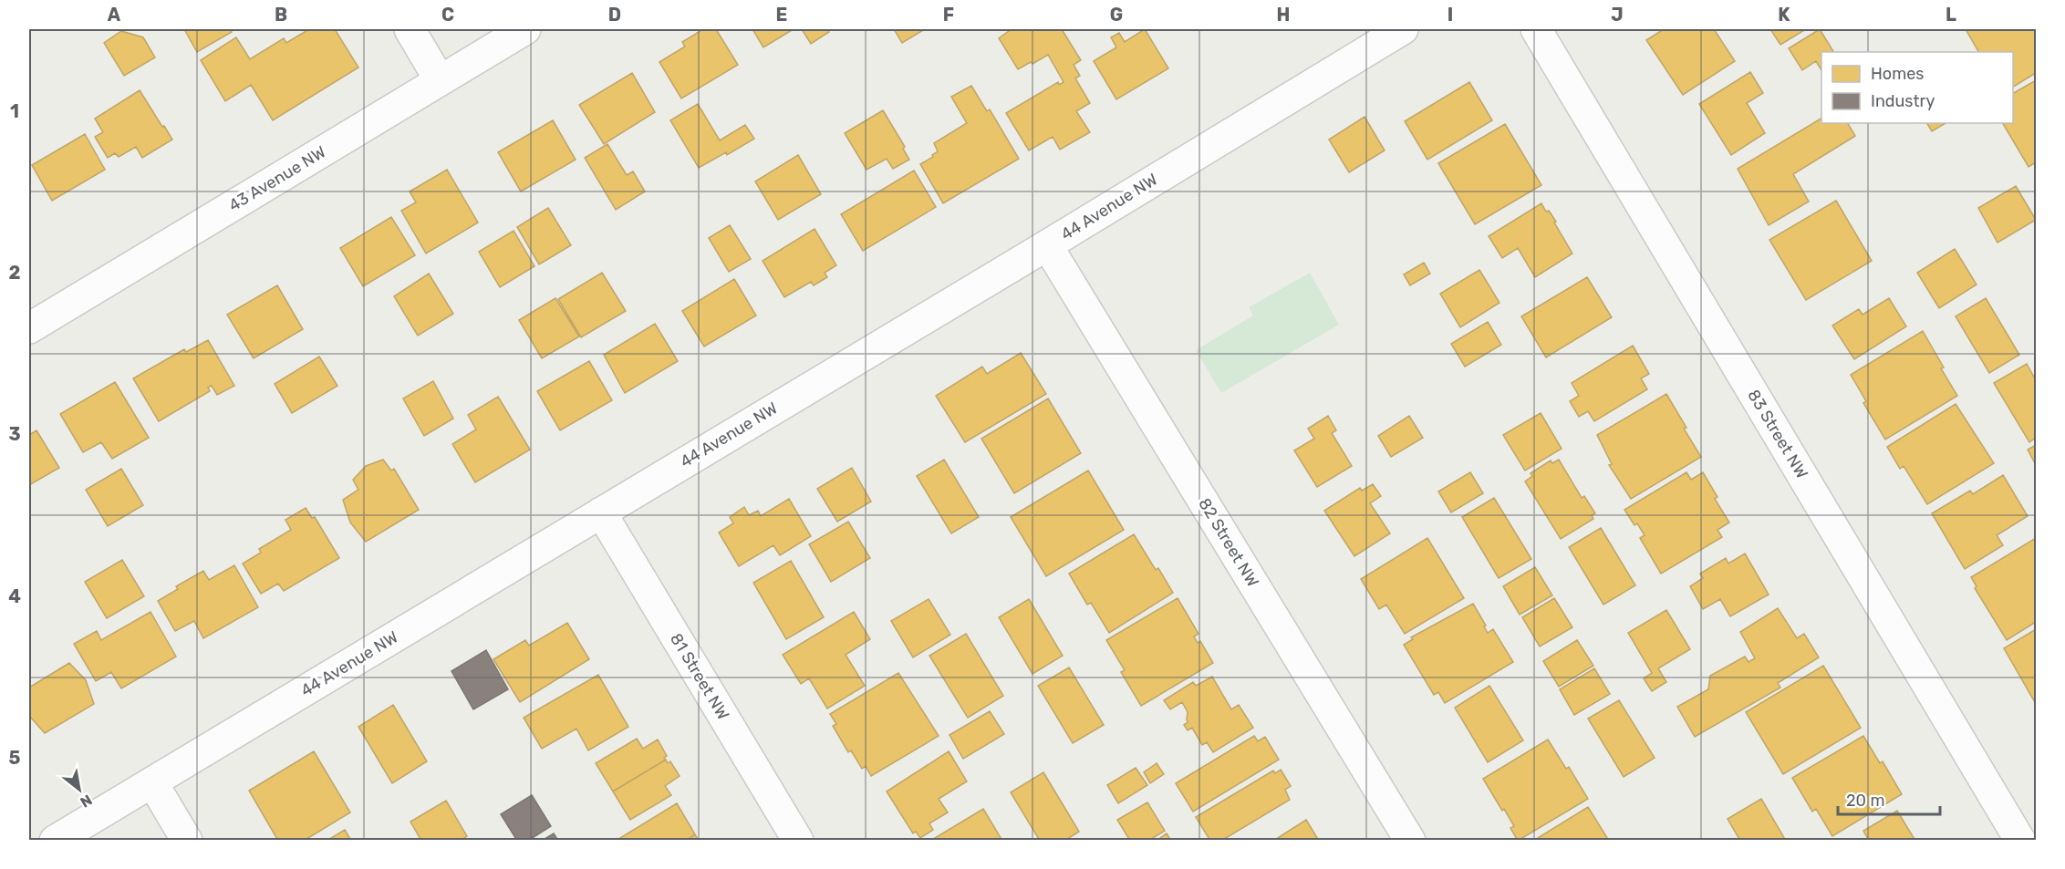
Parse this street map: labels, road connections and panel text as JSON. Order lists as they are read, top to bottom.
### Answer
{
  "streets": {
    "street": [
      "43 Avenue NW",
      "44 Avenue NW",
      "83 Street NW",
      "82 Street NW",
      "81 Street NW"
    ]
  },
  "crossings": [
    ["44 Avenue NW", "82 Street NW"],
    ["44 Avenue NW", "81 Street NW"]
  ],
  "legend": ["Homes", "Industry"],
  "scale_bar": "20 m",
  "north": "bottom right",
  "grid": {
    "columns": [
      "A",
      "B",
      "C",
      "D",
      "E",
      "F",
      "G",
      "H",
      "I",
      "J",
      "K",
      "L"
    ],
    "rows": [
      "1",
      "2",
      "3",
      "4",
      "5"
    ]
  }
}
